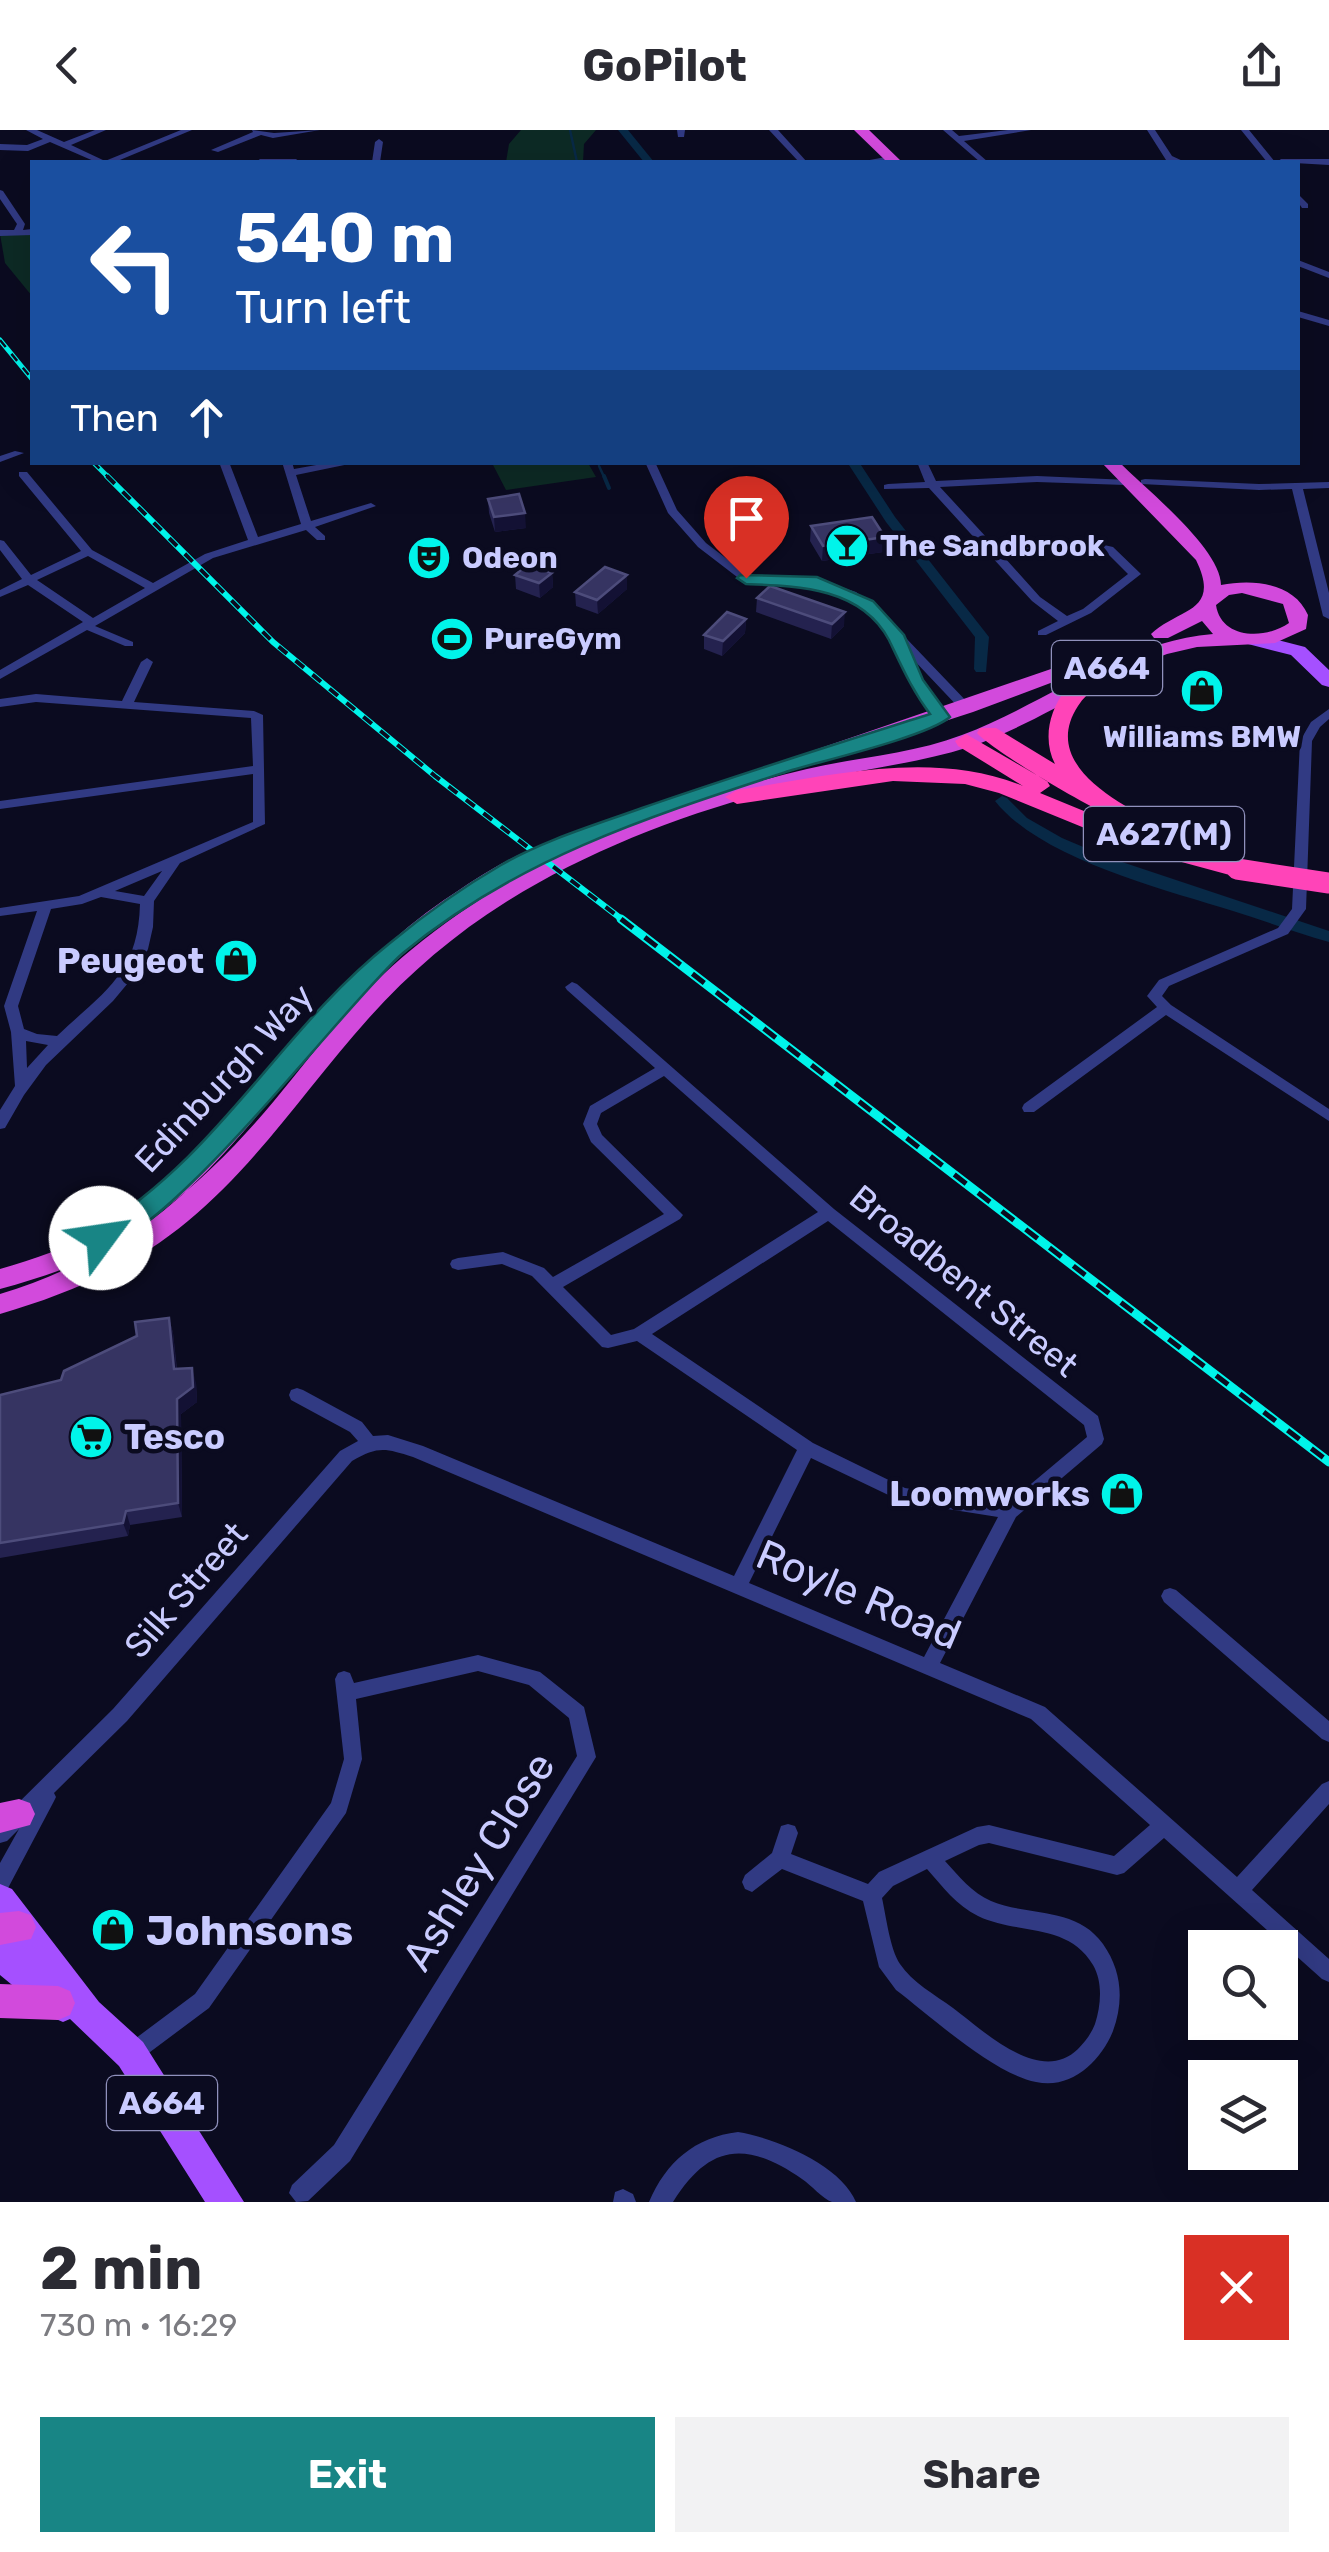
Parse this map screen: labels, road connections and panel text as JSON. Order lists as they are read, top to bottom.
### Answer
{
  "streets": {
    "highway": ["A664", "A627(M)", "Edinburgh Way"],
    "street": [
      "Broadbent Street",
      "Silk Street",
      "Royle Road",
      "Ashley Close"
    ]
  },
  "crossings": [
    ["A664", "A627(M)"],
    ["A664", "Edinburgh Way"],
    ["A664", "Ashley Close"],
    ["A627(M)", "Edinburgh Way"],
    ["Broadbent Street", "Royle Road"],
    ["Silk Street", "Royle Road"]
  ],
  "places": {
    "bar": ["The Sandbrook"],
    "theatre": ["Odeon"],
    "sports": ["PureGym"],
    "shop": [
      "Williams BMW",
      "Peugeot",
      "Loomworks",
      "Johnsons"
    ],
    "supermarket": ["Tesco"]
  },
  "page": {
    "header": "GoPilot",
    "turn": ["540 m", "Turn left"],
    "then": "Then",
    "heading": ["2 min", "730 m · 16:29"],
    "buttons": ["Exit", "Share"]
  }
}
